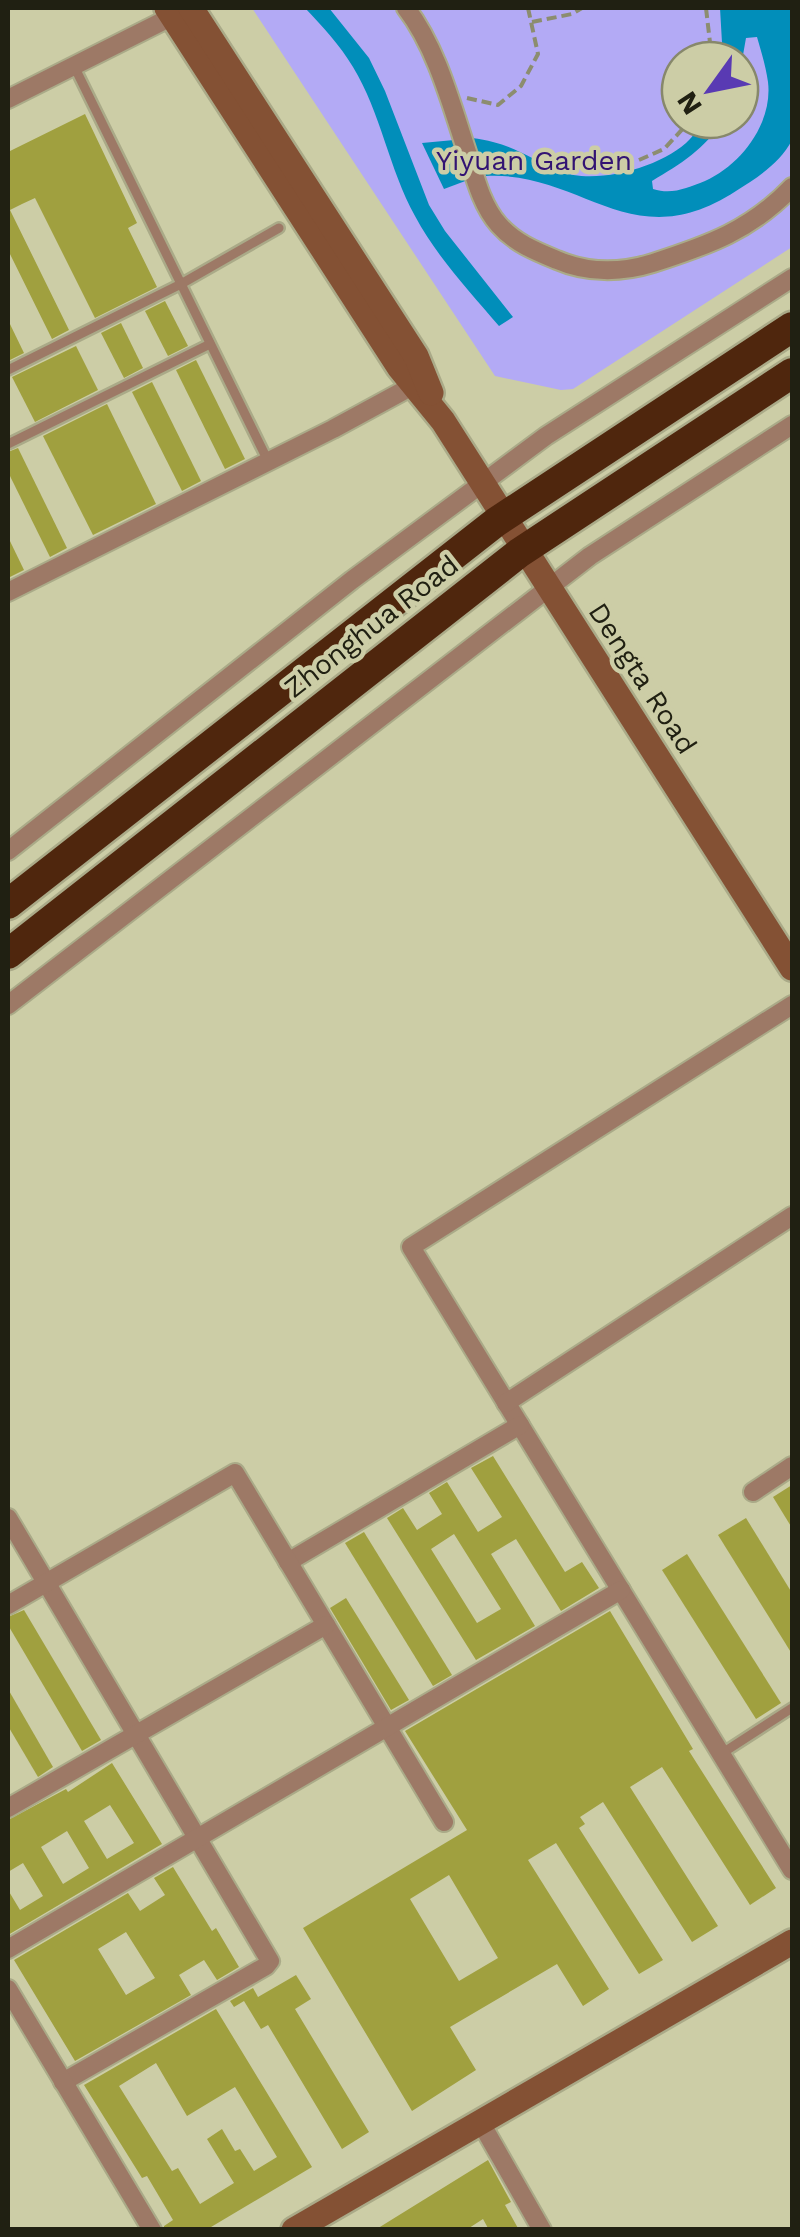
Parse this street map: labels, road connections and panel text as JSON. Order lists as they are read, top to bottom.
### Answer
{
  "streets": {
    "highway": ["Zhonghua Road"],
    "street": ["Dengta Road"]
  },
  "crossings": [
    ["Zhonghua Road", "Dengta Road"]
  ],
  "parks": ["Yiyuan Garden"],
  "north": "bottom left"
}
